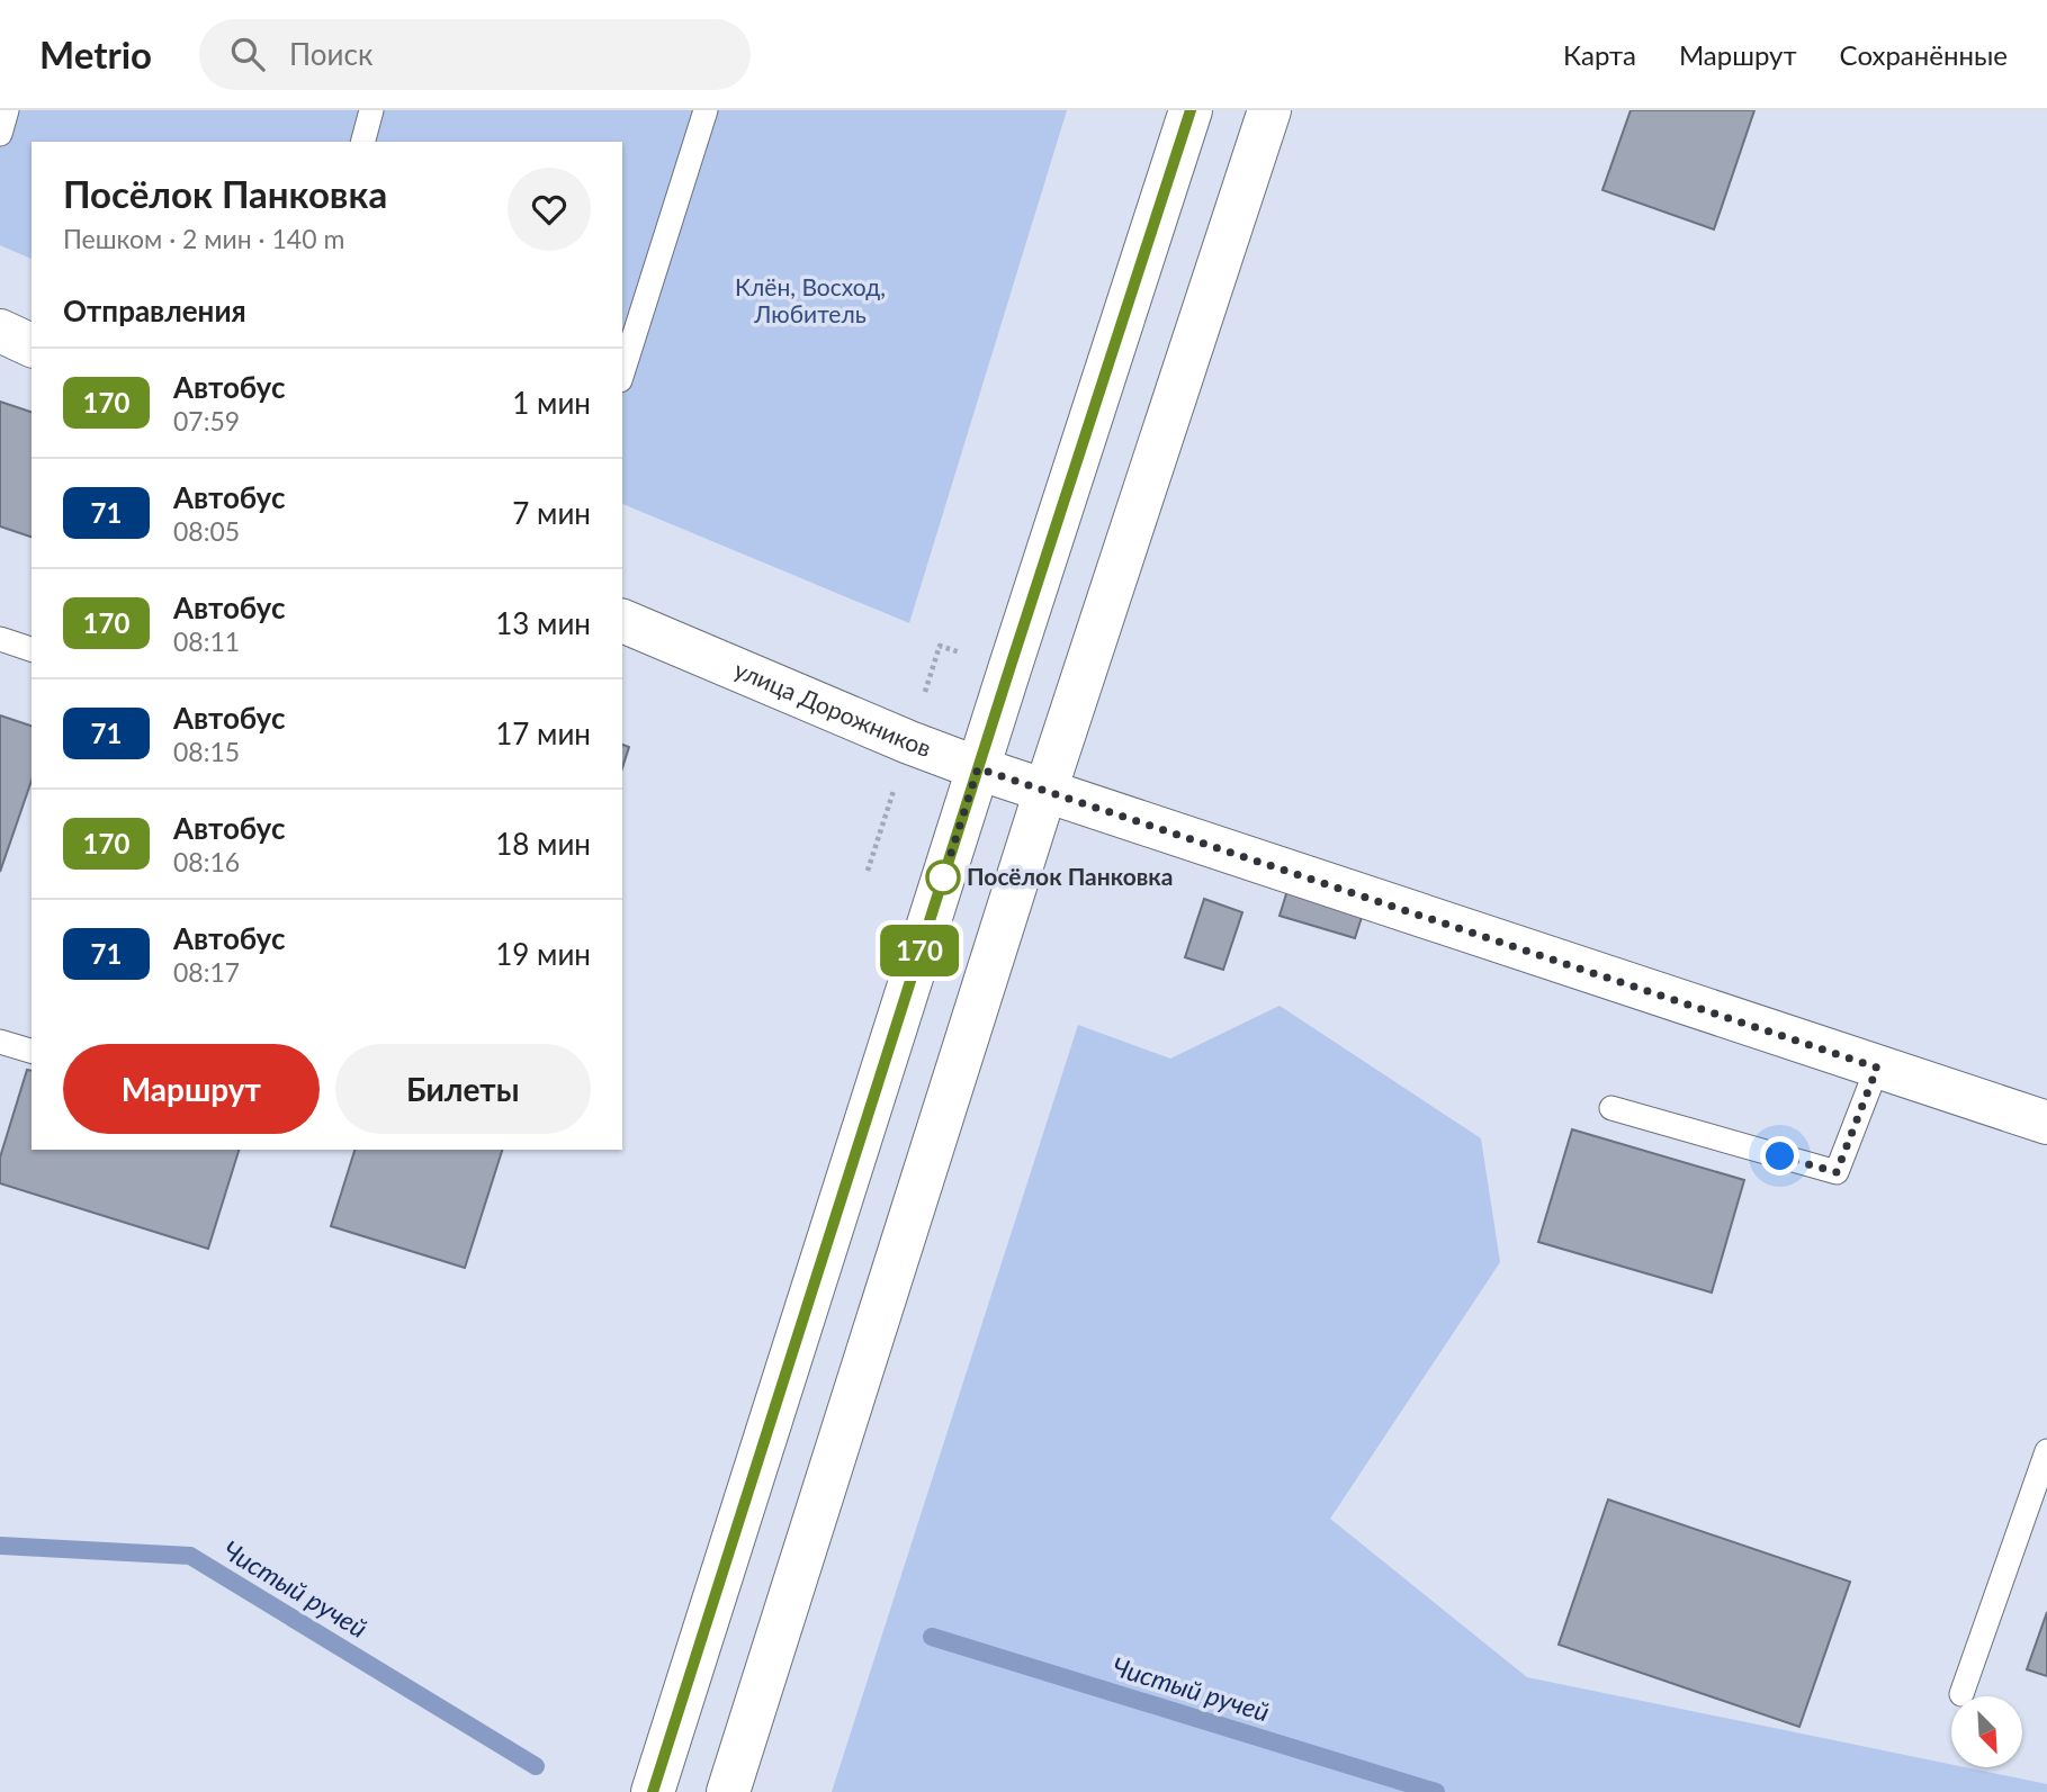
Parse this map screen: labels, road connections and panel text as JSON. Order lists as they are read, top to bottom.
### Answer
{
  "streets": {
    "main road": ["улица Дорожников"]
  },
  "water": ["Чистый ручей"],
  "parks": ["Клён, Восход, Любитель"],
  "places": ["Посёлок Панковка"],
  "lines": ["bus line 170"],
  "north": "bottom right",
  "page": {
    "header": "Metrio",
    "search": "Поиск",
    "nav": ["Карта", "Маршрут", "Сохранённые"],
    "on_map": "170",
    "heading": [
      ["Посёлок Панковка", "Пешком · 2 мин · 140 m"],
      "Отправления"
    ],
    "list": [
      {
        "mark": "170",
        "name": "Автобус",
        "note": "07:59",
        "value": "1 мин"
      },
      {
        "mark": "71",
        "name": "Автобус",
        "note": "08:05",
        "value": "7 мин"
      },
      {
        "mark": "170",
        "name": "Автобус",
        "note": "08:11",
        "value": "13 мин"
      },
      {
        "mark": "71",
        "name": "Автобус",
        "note": "08:15",
        "value": "17 мин"
      },
      {
        "mark": "170",
        "name": "Автобус",
        "note": "08:16",
        "value": "18 мин"
      },
      {
        "mark": "71",
        "name": "Автобус",
        "note": "08:17",
        "value": "19 мин"
      }
    ],
    "buttons": ["Маршрут", "Билеты"]
  }
}
